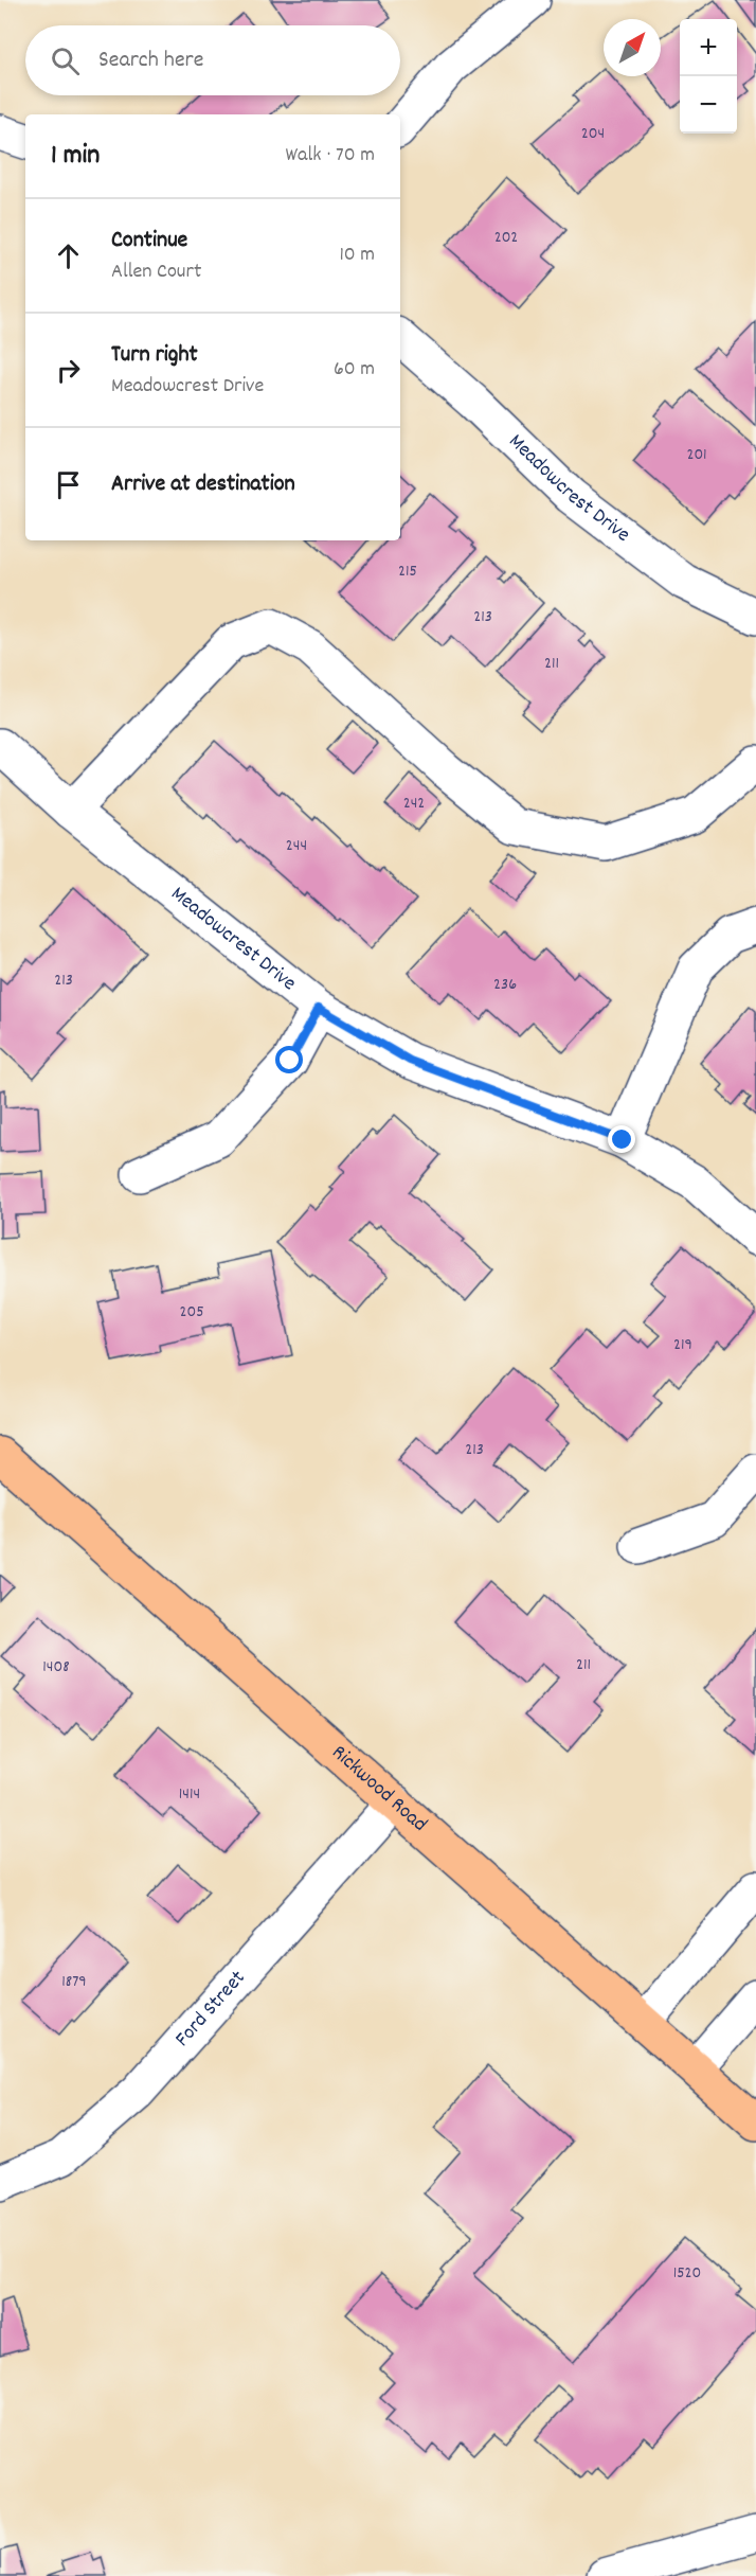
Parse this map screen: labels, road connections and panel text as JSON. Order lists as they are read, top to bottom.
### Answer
{
  "streets": {
    "main road": ["Rickwood Road"],
    "street": ["Meadowcrest Drive", "Ford Street"]
  },
  "crossings": [
    ["Rickwood Road", "Ford Street"]
  ],
  "house_numbers": [
    "204",
    "202",
    "201",
    "215",
    "213",
    "211",
    "242",
    "244",
    "213",
    "236",
    "205",
    "219",
    "213",
    "211",
    "1408",
    "1414",
    "1879",
    "1520"
  ],
  "north": "top right",
  "page": {
    "map_buttons": ["+", "−"],
    "search": "Search here",
    "heading": ["1 min", "Walk · 70 m"],
    "list": [
      ["Continue", "Allen Court", "10 m"],
      ["Turn right", "Meadowcrest Drive", "60 m"],
      "Arrive at destination"
    ]
  }
}
